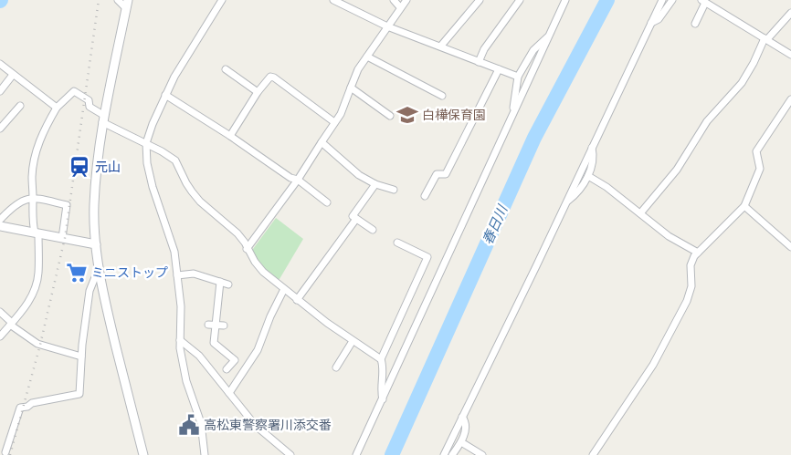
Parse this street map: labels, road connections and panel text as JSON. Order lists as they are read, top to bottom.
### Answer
{
  "water": ["春日川"],
  "places": {
    "school or university": ["白樺保育園"],
    "station": ["元山"],
    "supermarket": ["ミニストップ"],
    "public building": ["高松東警察署川添交番"]
  }
}
